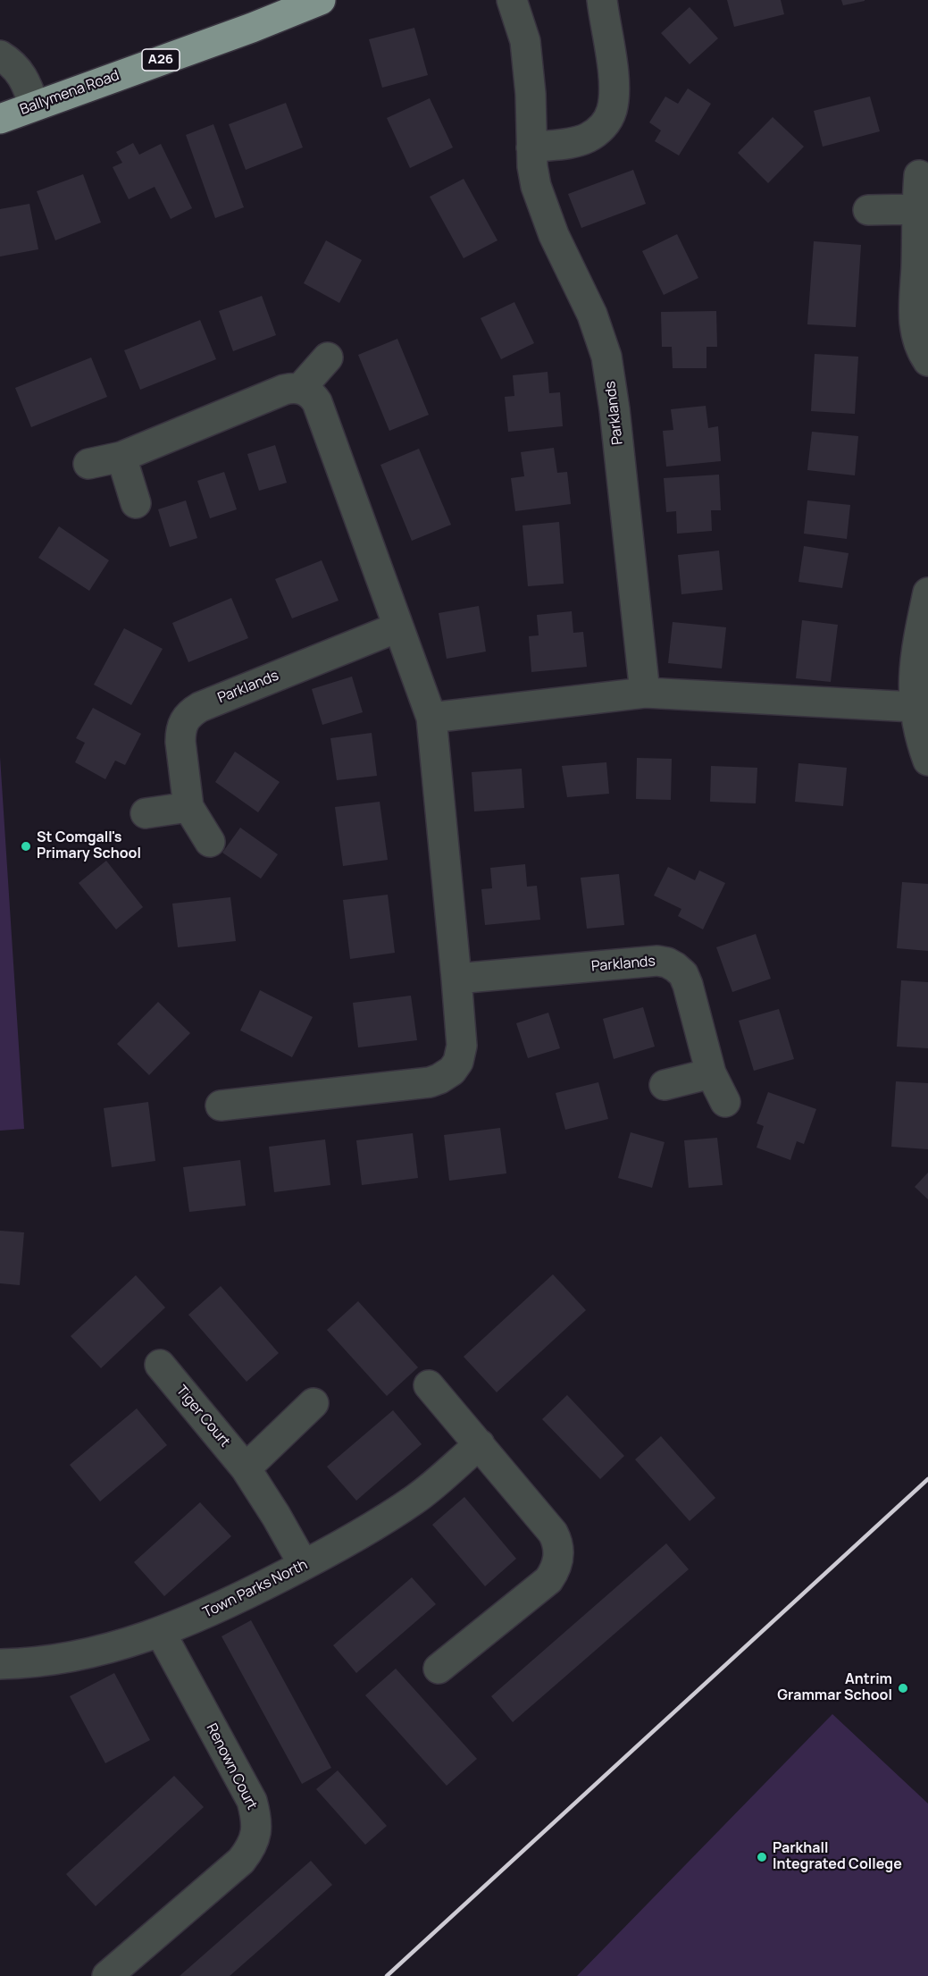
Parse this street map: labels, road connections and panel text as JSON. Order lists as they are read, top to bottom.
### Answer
{
  "streets": {
    "highway": ["A26", "Ballymena Road"],
    "street": [
      "Parklands",
      "Tiger Court",
      "Town Parks North",
      "Renown Court"
    ]
  },
  "crossings": [
    ["Tiger Court", "Town Parks North"],
    ["Town Parks North", "Renown Court"]
  ],
  "places": ["St Comgall's Primary School", "Antrim Grammar School", "Parkhall Integrated College"]
}
